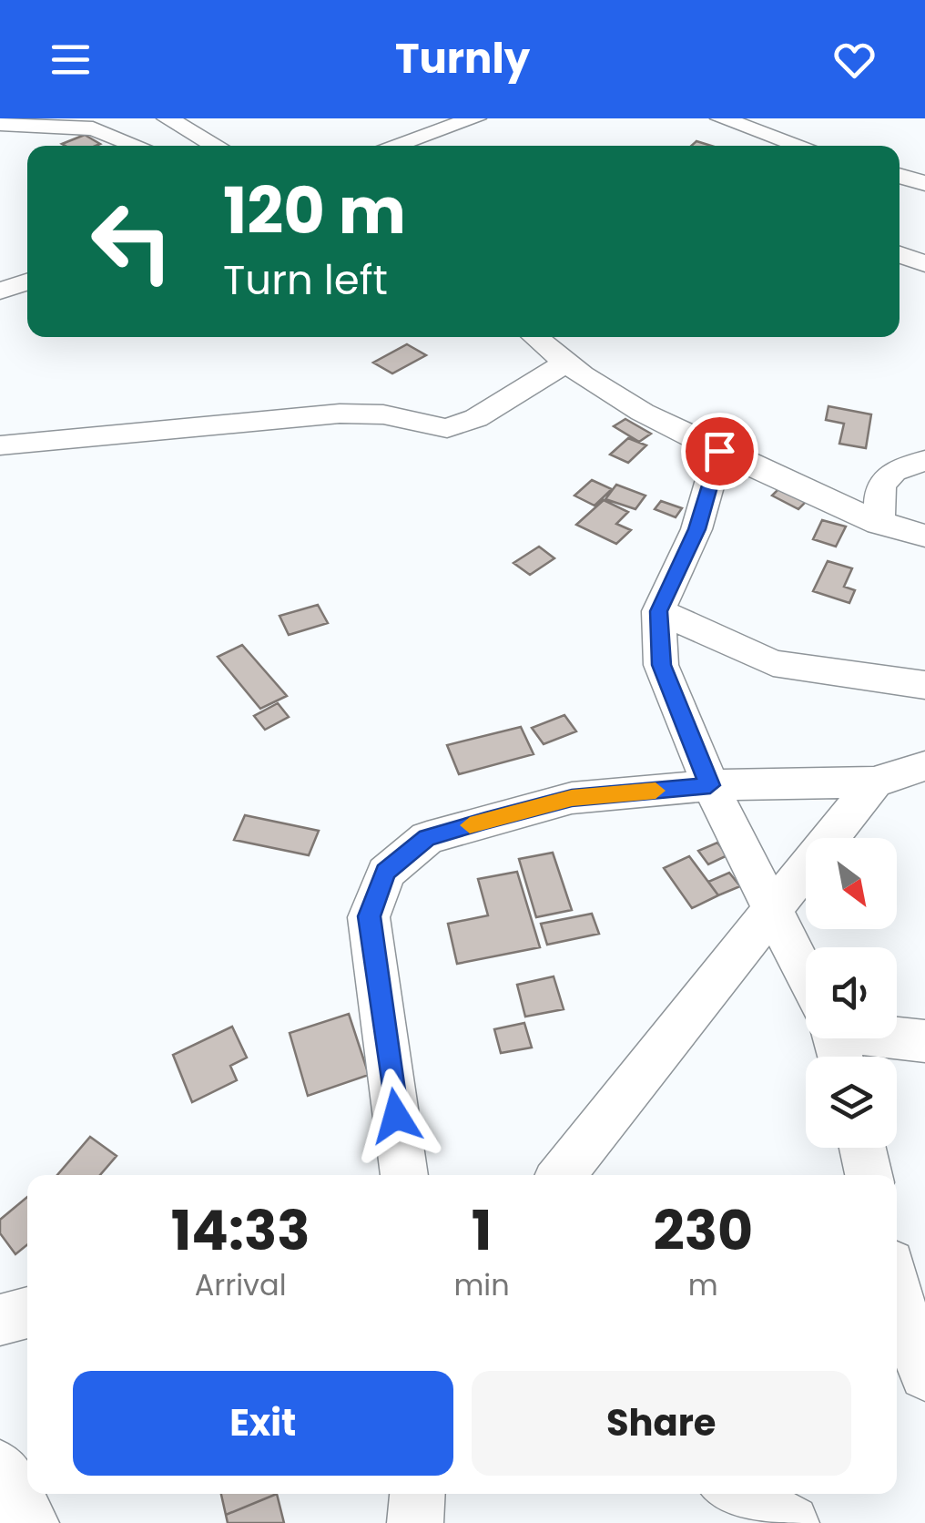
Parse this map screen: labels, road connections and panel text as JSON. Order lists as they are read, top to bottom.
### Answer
{
  "north": "bottom right",
  "page": {
    "header": "Turnly",
    "turn": ["120 m", "Turn left"],
    "eta": [
      "14:33",
      "Arrival",
      "1",
      "min",
      "230",
      "m"
    ],
    "buttons": ["Exit", "Share"]
  }
}
